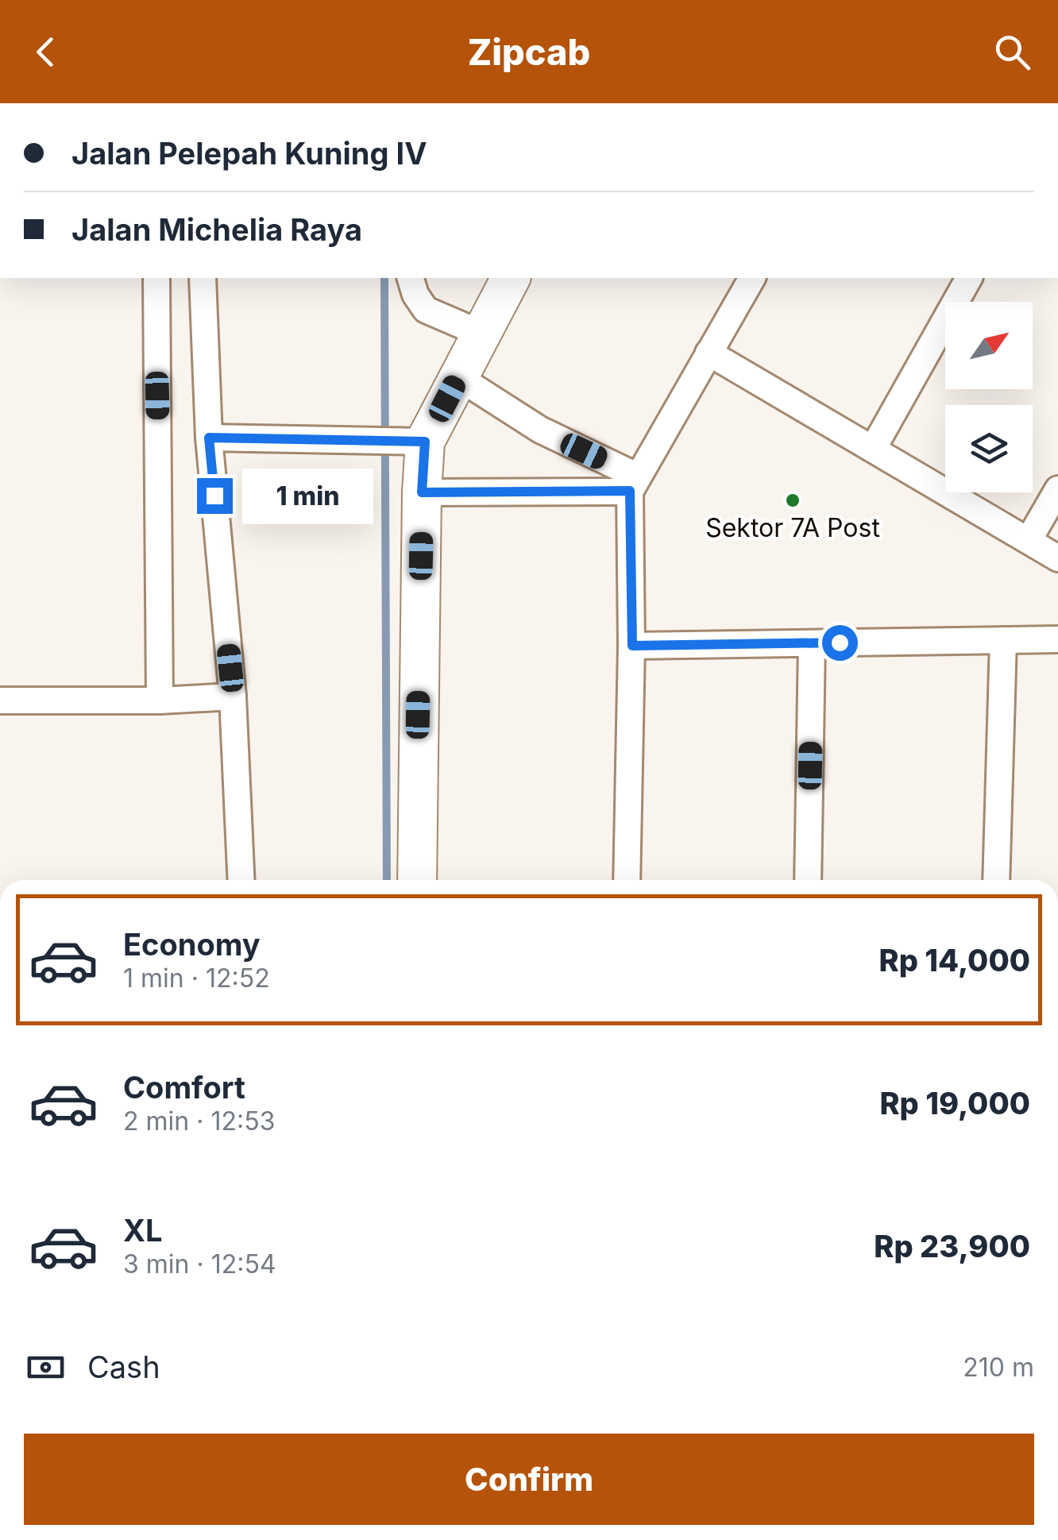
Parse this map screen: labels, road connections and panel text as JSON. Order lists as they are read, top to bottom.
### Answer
{
  "places": ["Sektor 7A Post"],
  "north": "top right",
  "page": {
    "header": "Zipcab",
    "banner": ["Jalan Pelepah Kuning IV", "Jalan Michelia Raya"],
    "bubble": "1 min",
    "list": [
      {
        "name": "Economy",
        "note": "1 min · 12:52",
        "value": "Rp 14,000"
      },
      {
        "name": "Comfort",
        "note": "2 min · 12:53",
        "value": "Rp 19,000"
      },
      {
        "name": "XL",
        "note": "3 min · 12:54",
        "value": "Rp 23,900"
      }
    ],
    "pay": ["Cash", "210 m"],
    "buttons": "Confirm"
  }
}
